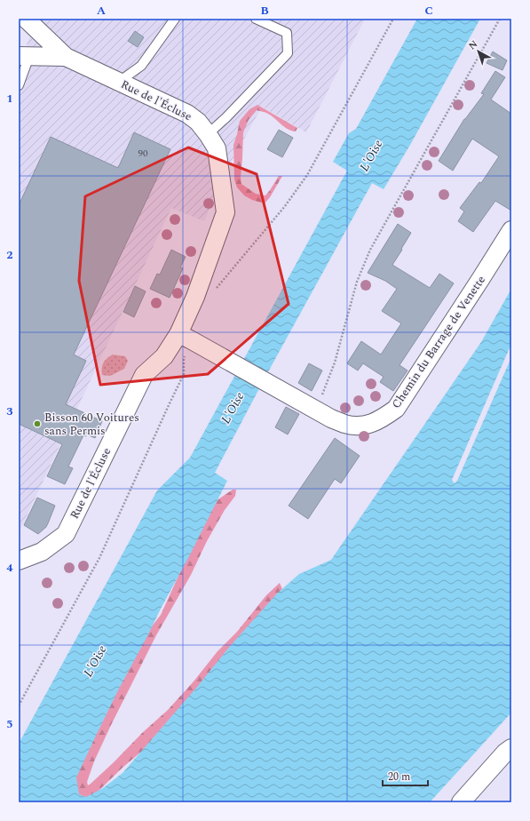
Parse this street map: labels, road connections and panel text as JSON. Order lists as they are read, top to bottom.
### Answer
{
  "streets": {
    "street": ["Rue de l'Écluse", "Chemin du Barrage de Venette"]
  },
  "crossings": [
    ["Rue de l'Écluse", "Chemin du Barrage de Venette"]
  ],
  "water": ["L'Oise"],
  "places": ["Bisson 60 Voitures sans Permis"],
  "house_numbers": ["90"],
  "scale_bar": "20 m",
  "north": "top left",
  "grid": {
    "columns": ["A", "B", "C"],
    "rows": [
      "1",
      "2",
      "3",
      "4",
      "5"
    ]
  }
}
